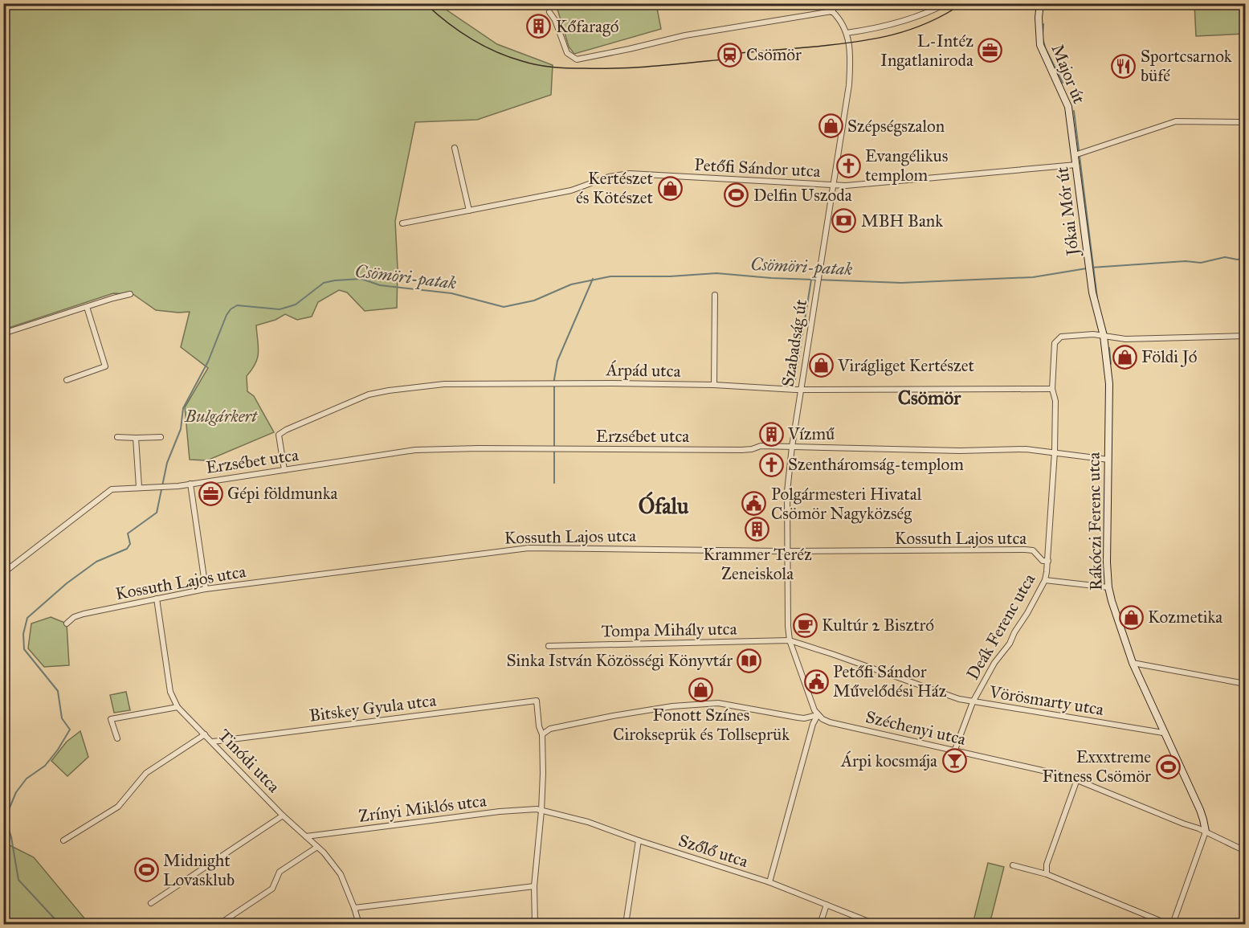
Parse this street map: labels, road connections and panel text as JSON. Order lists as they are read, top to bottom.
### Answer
{
  "streets": {
    "street": [
      "Major út",
      "Petőfi Sándor utca",
      "Jókai Mór út",
      "Szabadság út",
      "Árpád utca",
      "Erzsébet utca",
      "Rákóczi Ferenc utca",
      "Kossuth Lajos utca",
      "Deák Ferenc utca",
      "Tompa Mihály utca",
      "Vörösmarty utca",
      "Bitskey Gyula utca",
      "Széchenyi utca",
      "Tinódi utca",
      "Zrínyi Miklós utca",
      "Szőlő utca"
    ]
  },
  "crossings": [
    ["Major út", "Jókai Mór út"],
    ["Petőfi Sándor utca", "Jókai Mór út"],
    ["Petőfi Sándor utca", "Szabadság út"],
    ["Jókai Mór út", "Rákóczi Ferenc utca"],
    ["Jókai Mór út", "Deák Ferenc utca"],
    ["Szabadság út", "Árpád utca"],
    ["Szabadság út", "Erzsébet utca"],
    ["Szabadság út", "Kossuth Lajos utca"],
    ["Szabadság út", "Tompa Mihály utca"],
    ["Szabadság út", "Vörösmarty utca"],
    ["Szabadság út", "Széchenyi utca"],
    ["Árpád utca", "Erzsébet utca"],
    ["Árpád utca", "Deák Ferenc utca"],
    ["Erzsébet utca", "Rákóczi Ferenc utca"],
    ["Erzsébet utca", "Deák Ferenc utca"],
    ["Rákóczi Ferenc utca", "Deák Ferenc utca"],
    ["Rákóczi Ferenc utca", "Vörösmarty utca"],
    ["Rákóczi Ferenc utca", "Széchenyi utca"],
    ["Kossuth Lajos utca", "Deák Ferenc utca"],
    ["Kossuth Lajos utca", "Tinódi utca"],
    ["Deák Ferenc utca", "Vörösmarty utca"],
    ["Deák Ferenc utca", "Széchenyi utca"],
    ["Tompa Mihály utca", "Vörösmarty utca"],
    ["Bitskey Gyula utca", "Széchenyi utca"],
    ["Bitskey Gyula utca", "Tinódi utca"],
    ["Tinódi utca", "Zrínyi Miklós utca"],
    ["Zrínyi Miklós utca", "Szőlő utca"]
  ],
  "districts": ["Csömör", "Ófalu"],
  "water": ["Csömöri-patak"],
  "parks": ["Bulgárkert"],
  "places": {
    "building": ["Kőfaragó", "Vízmű", "Krammer Teréz Zeneiskola"],
    "office": ["L-Intéz Ingatlaniroda", "Gépi földmunka"],
    "station": ["Csömör"],
    "restaurant": ["Sportcsarnok büfé"],
    "shop": [
      "Szépségszalon",
      "Kertészet és Kötészet",
      "Földi Jó",
      "Virágliget Kertészet",
      "Kozmetika",
      "Fonott Színes Cirokseprük és Tollseprük"
    ],
    "church": ["Evangélikus templom", "Szentháromság-templom"],
    "sports": ["Delfin Uszoda", "Exxxtreme Fitness Csömör", "Midnight Lovasklub"],
    "bank": ["MBH Bank"],
    "public building": ["Polgármesteri Hivatal Csömör Nagyközség", "Petőfi Sándor Művelődési Ház"],
    "cafe": ["Kultúr 2 Bisztró"],
    "library": ["Sinka István Közösségi Könyvtár"],
    "bar": ["Árpi kocsmája"]
  }
}
